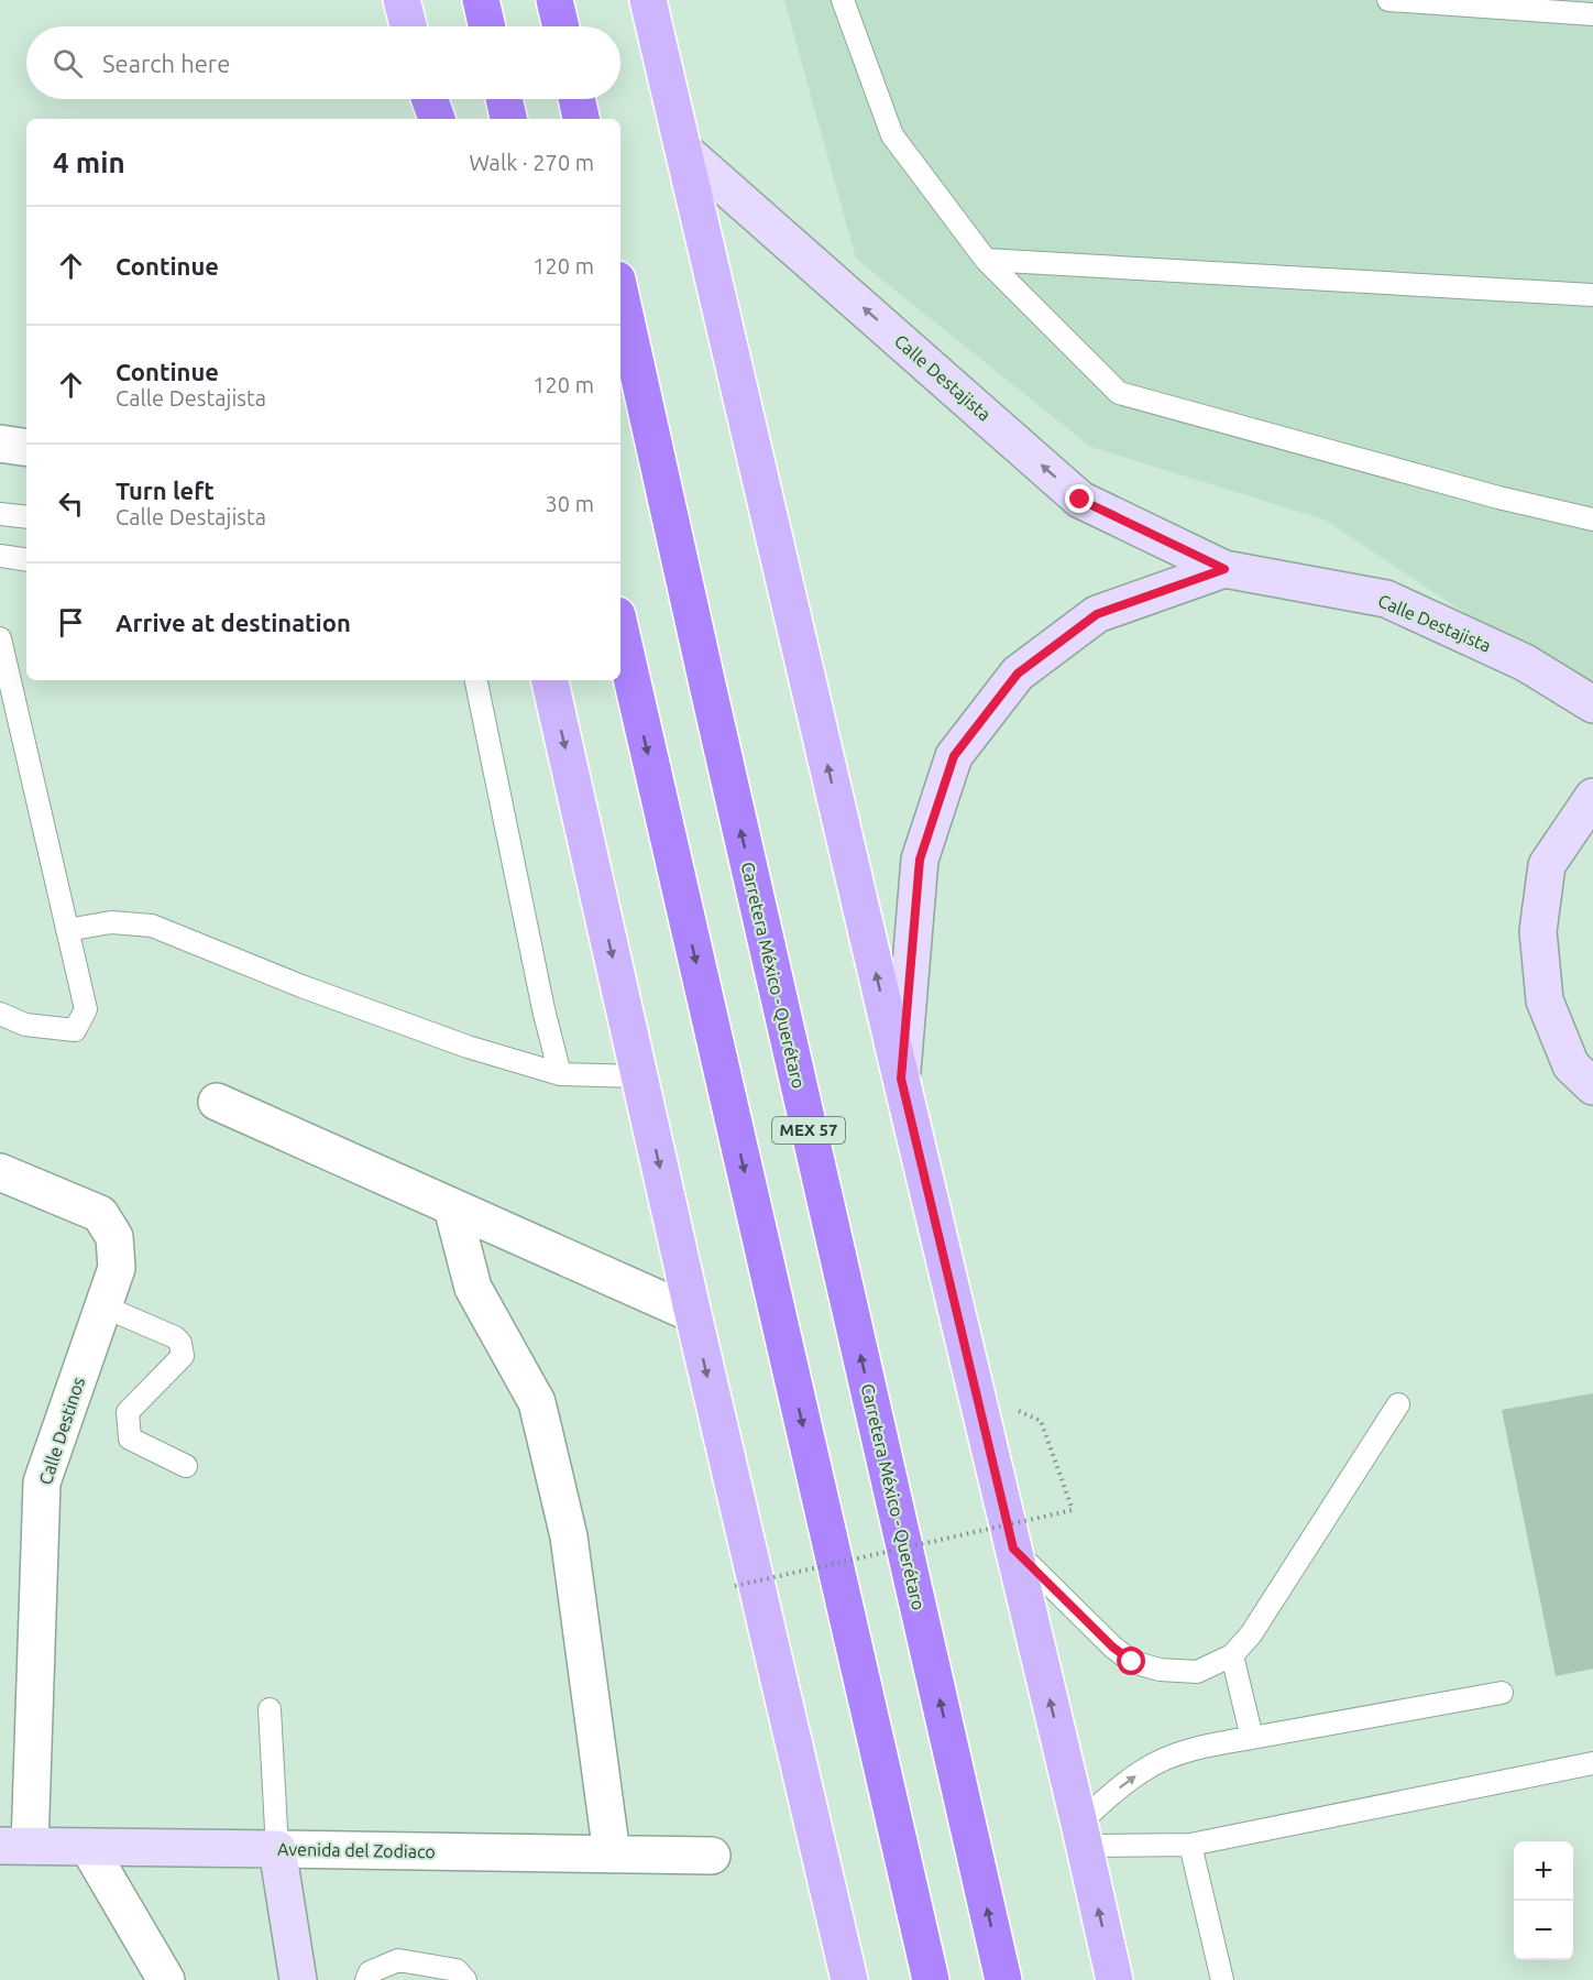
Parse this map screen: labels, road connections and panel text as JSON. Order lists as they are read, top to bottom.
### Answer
{
  "streets": {
    "highway": ["Carretera México - Querétaro", "MEX 57"],
    "main road": ["Calle Destajista", "Avenida del Zodiaco"],
    "street": ["Calle Destinos"]
  },
  "crossings": [
    ["Calle Destinos", "Avenida del Zodiaco"]
  ],
  "one_way": ["Calle Destajista"],
  "page": {
    "search": "Search here",
    "heading": ["4 min", "Walk · 270 m"],
    "list": [
      ["Continue", "120 m"],
      ["Continue", "Calle Destajista", "120 m"],
      ["Turn left", "Calle Destajista", "30 m"],
      "Arrive at destination"
    ],
    "map_buttons": ["+", "−"]
  }
}
